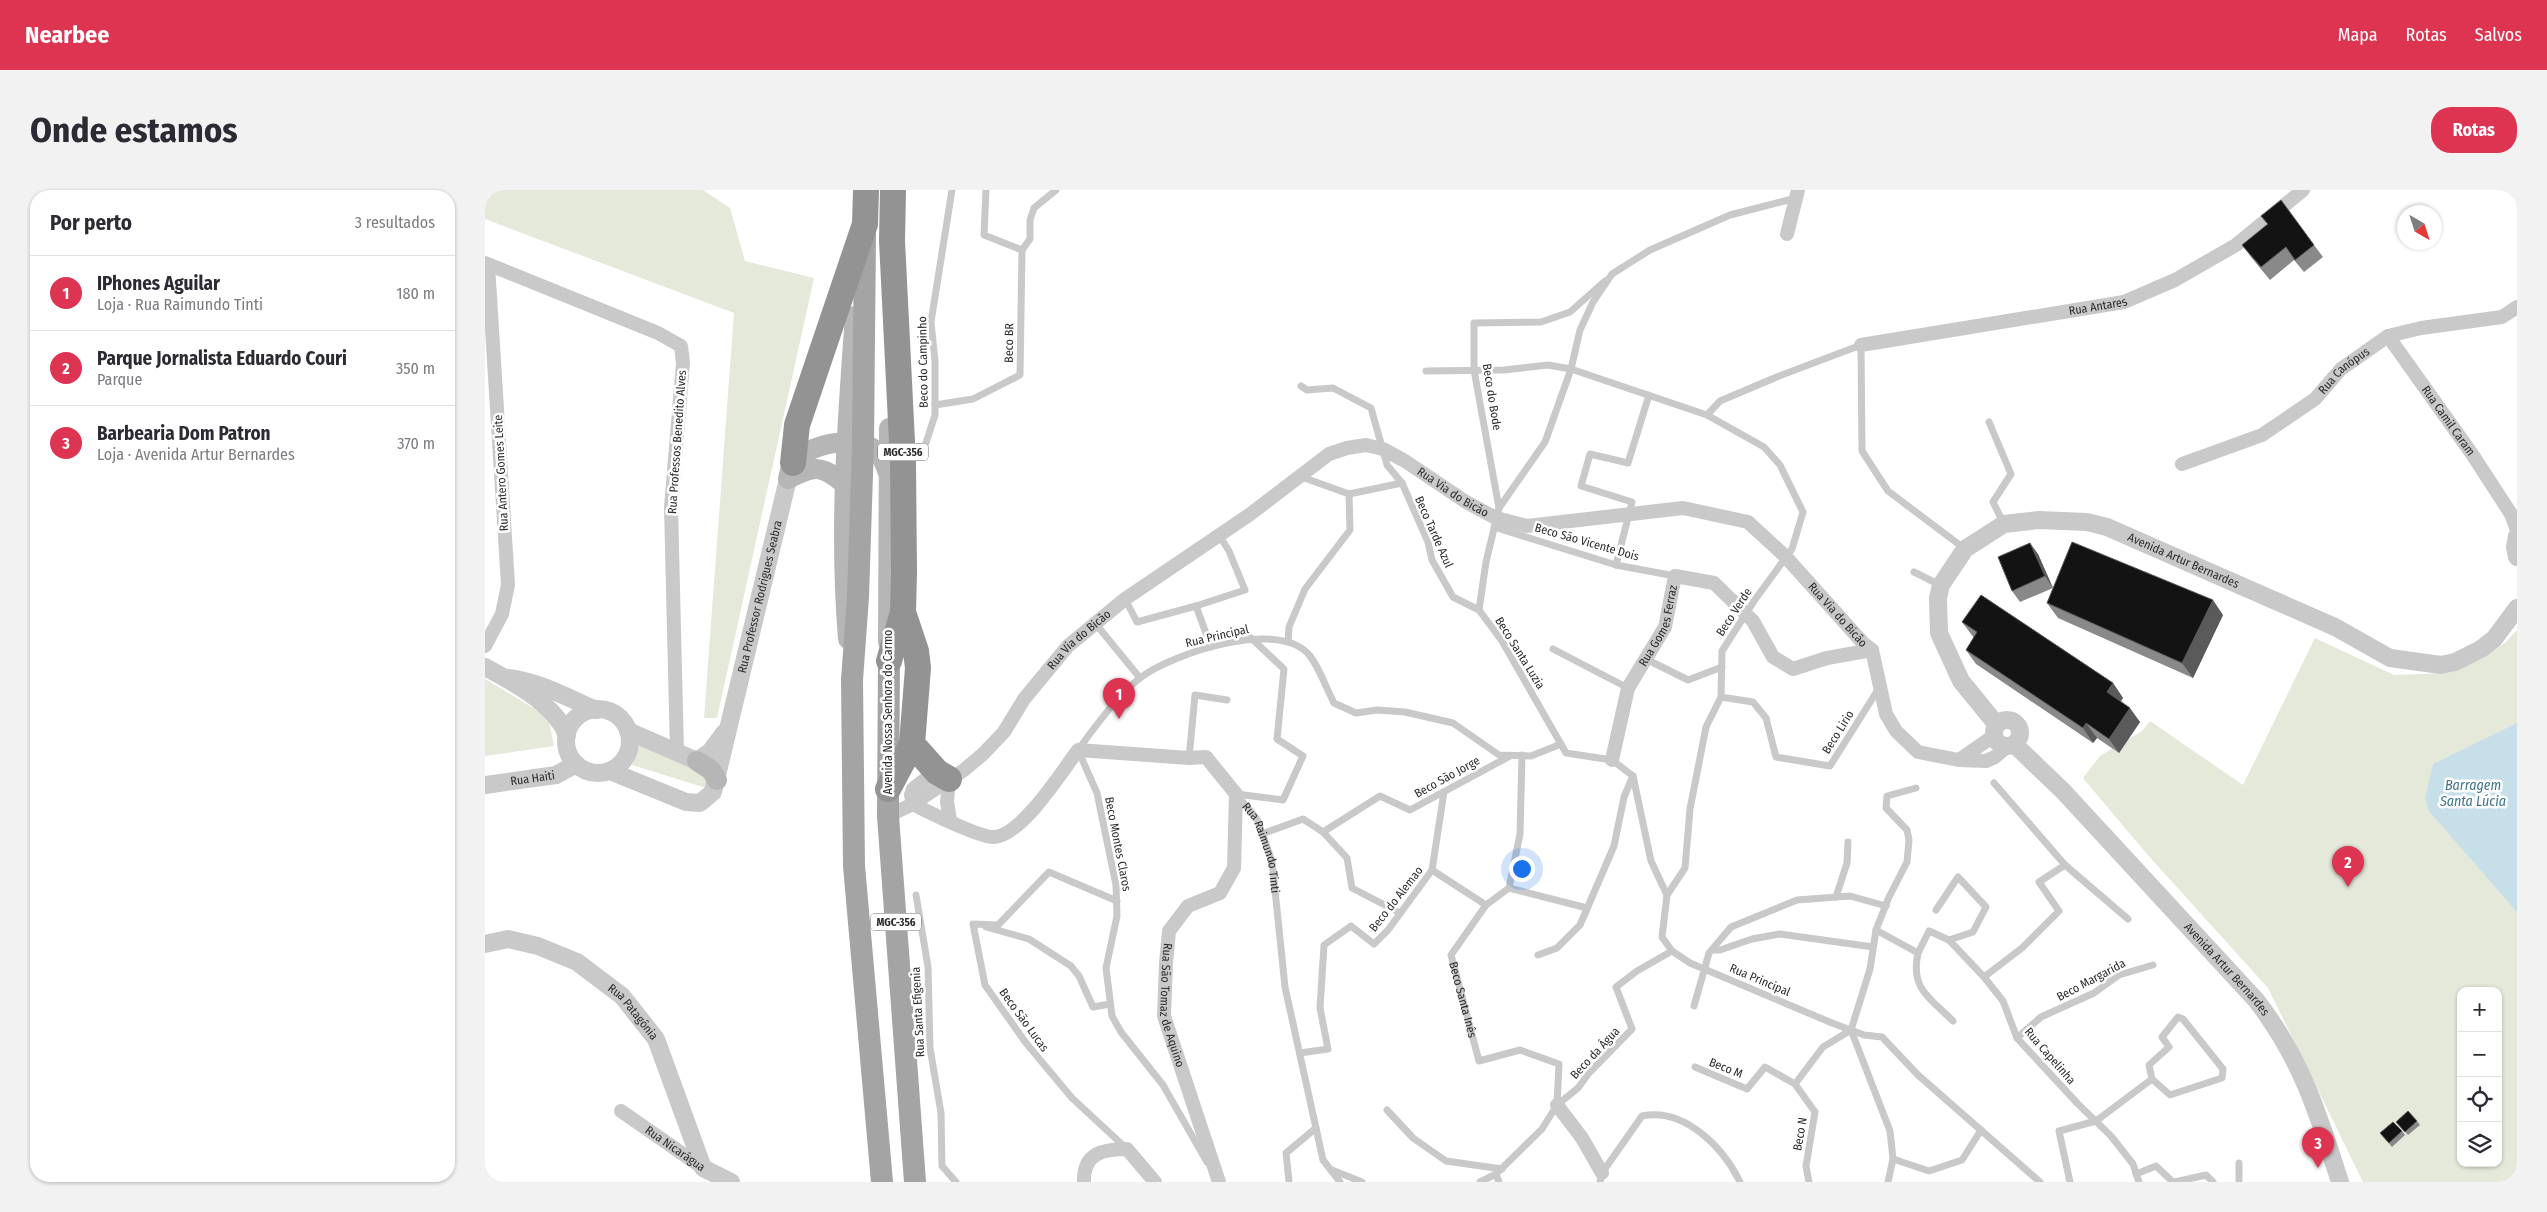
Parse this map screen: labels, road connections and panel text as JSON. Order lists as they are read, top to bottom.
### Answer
{
  "streets": {
    "highway": ["MGC-356"],
    "main road": ["Avenida Nossa Senhora do Carmo"],
    "street": [
      "Rua Antares",
      "Rua Canópus",
      "Rua Camil Caram",
      "Rua Professos Benedito Alves",
      "Rua Antero Gomes Leite",
      "Rua Via do Bicão",
      "Avenida Artur Bernardes",
      "Rua Professor Rodrigues Seabra",
      "Rua Gomes Ferraz",
      "Rua Haiti",
      "Rua Raimundo Tinti",
      "Rua São Tomaz de Aquino",
      "Rua Patagônia",
      "Rua Nicarágua"
    ],
    "lane": [
      "Beco BR",
      "Beco do Campinho",
      "Beco do Bode",
      "Beco Tarde Azul",
      "Beco São Vicente Dois",
      "Beco Verde",
      "Rua Principal",
      "Beco Santa Luzia",
      "Beco Lirio",
      "Beco São Jorge",
      "Beco Montes Claros",
      "Beco do Alemao",
      "Beco Margarida",
      "Beco Santa Inês",
      "Rua Santa Efigenia",
      "Beco São Lucas",
      "Beco da Água",
      "Rua Capelinha",
      "Beco M",
      "Beco N"
    ]
  },
  "crossings": [
    ["Beco BR", "Beco do Campinho"],
    ["Beco do Campinho", "MGC-356"],
    ["Beco do Campinho", "Avenida Nossa Senhora do Carmo"],
    ["Rua Canópus", "Rua Camil Caram"],
    ["Beco do Bode", "Rua Via do Bicão"],
    ["Beco do Bode", "Beco São Vicente Dois"],
    ["Beco do Bode", "Beco Verde"],
    ["Beco do Bode", "Beco Santa Luzia"],
    ["Rua Professos Benedito Alves", "Rua Antero Gomes Leite"],
    ["MGC-356", "Avenida Nossa Senhora do Carmo"],
    ["Rua Via do Bicão", "Beco Tarde Azul"],
    ["Rua Via do Bicão", "Beco São Vicente Dois"],
    ["Rua Via do Bicão", "Avenida Artur Bernardes"],
    ["Rua Via do Bicão", "Beco Verde"],
    ["Rua Via do Bicão", "Rua Gomes Ferraz"],
    ["Rua Via do Bicão", "Beco Santa Luzia"],
    ["Rua Via do Bicão", "Beco Lirio"],
    ["Beco Tarde Azul", "Beco Santa Luzia"],
    ["Beco São Vicente Dois", "Rua Gomes Ferraz"],
    ["Beco São Vicente Dois", "Beco Santa Luzia"],
    ["Beco Verde", "Rua Gomes Ferraz"],
    ["Beco Verde", "Beco Santa Luzia"],
    ["Beco Verde", "Beco Lirio"],
    ["Rua Gomes Ferraz", "Beco Santa Luzia"],
    ["Rua Principal", "Beco Santa Luzia"],
    ["Rua Principal", "Beco São Jorge"],
    ["Rua Principal", "Beco Montes Claros"],
    ["Rua Principal", "Rua Raimundo Tinti"],
    ["Rua Principal", "Beco da Água"],
    ["Beco São Jorge", "Beco do Alemao"],
    ["Beco Montes Claros", "Rua Raimundo Tinti"],
    ["Beco Montes Claros", "Rua São Tomaz de Aquino"],
    ["Rua Raimundo Tinti", "Beco do Alemao"],
    ["Rua Raimundo Tinti", "Rua São Tomaz de Aquino"],
    ["Beco Margarida", "Rua Capelinha"],
    ["Beco Santa Inês", "Beco da Água"],
    ["Rua Patagônia", "Rua Nicarágua"],
    ["Beco M", "Beco N"]
  ],
  "water": ["Barragem Santa Lúcia"],
  "north": "bottom right",
  "page": {
    "header": "Nearbee",
    "nav": ["Mapa", "Rotas", "Salvos"],
    "buttons": "Rotas",
    "title": "Onde estamos",
    "heading": ["Por perto", "3 resultados"],
    "list": [
      {
        "mark": "1",
        "name": "IPhones Aguilar",
        "note": "Loja · Rua Raimundo Tinti",
        "value": "180 m"
      },
      {
        "mark": "2",
        "name": "Parque Jornalista Eduardo Couri",
        "note": "Parque",
        "value": "350 m"
      },
      {
        "mark": "3",
        "name": "Barbearia Dom Patron",
        "note": "Loja · Avenida Artur Bernardes",
        "value": "370 m"
      }
    ],
    "pins": ["1", "2", "3"],
    "map_buttons": ["+", "−"]
  }
}
